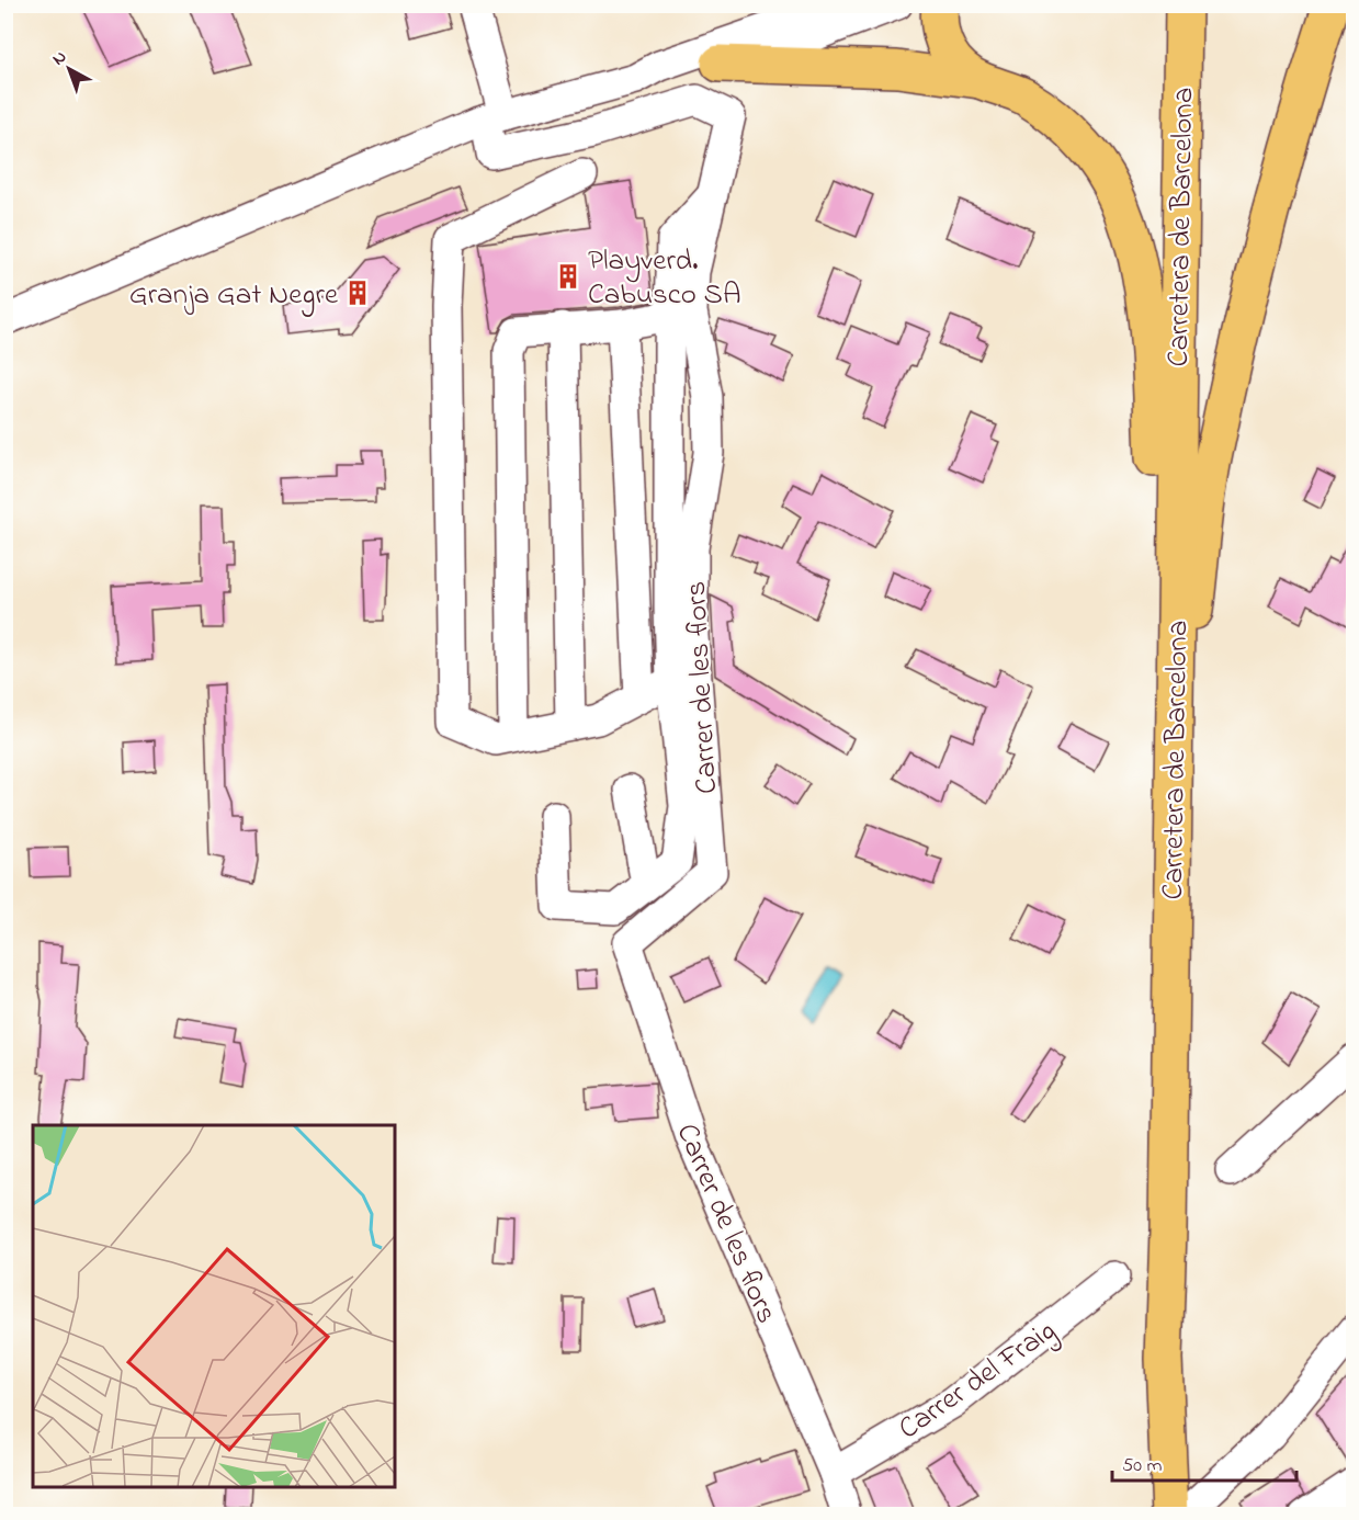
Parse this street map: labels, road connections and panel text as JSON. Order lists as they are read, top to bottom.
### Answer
{
  "streets": {
    "highway": ["Carretera de Barcelona"],
    "street": ["Carrer de les flors", "Carrer del Fraig"]
  },
  "crossings": [
    ["Carrer de les flors", "Carrer del Fraig"]
  ],
  "places": {
    "building": ["Playverd. Cabusco SA", "Granja Gat Negre"]
  },
  "scale_bar": "50 m",
  "north": "top left"
}
